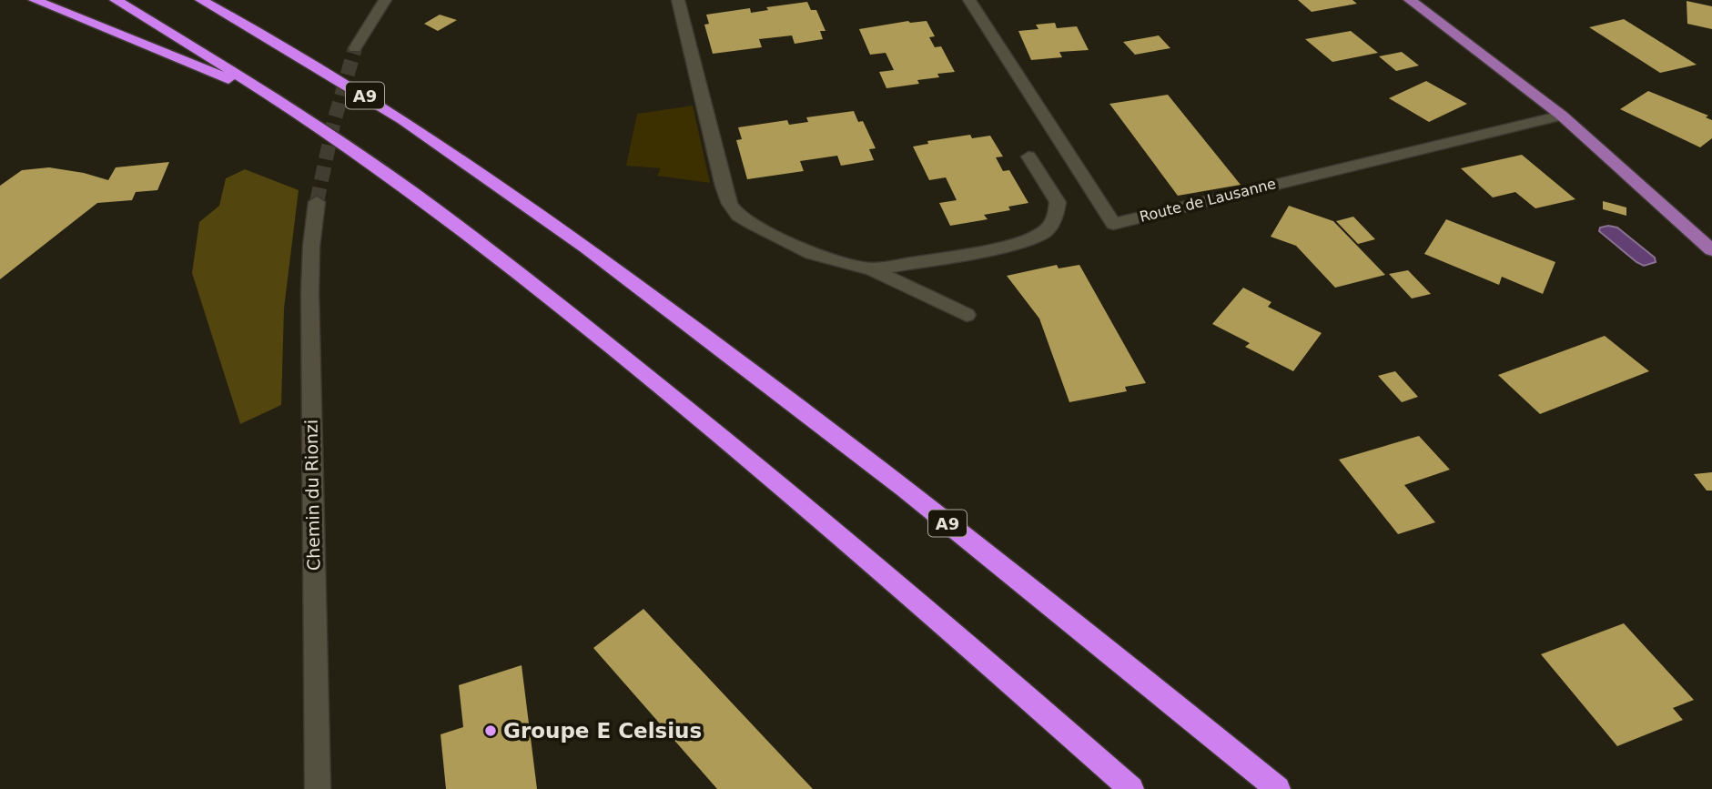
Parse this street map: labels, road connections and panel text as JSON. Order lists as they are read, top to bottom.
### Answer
{
  "streets": {
    "highway": ["A9"],
    "street": ["Route de Lausanne", "Chemin du Rionzi"]
  },
  "places": ["Groupe E Celsius"]
}
